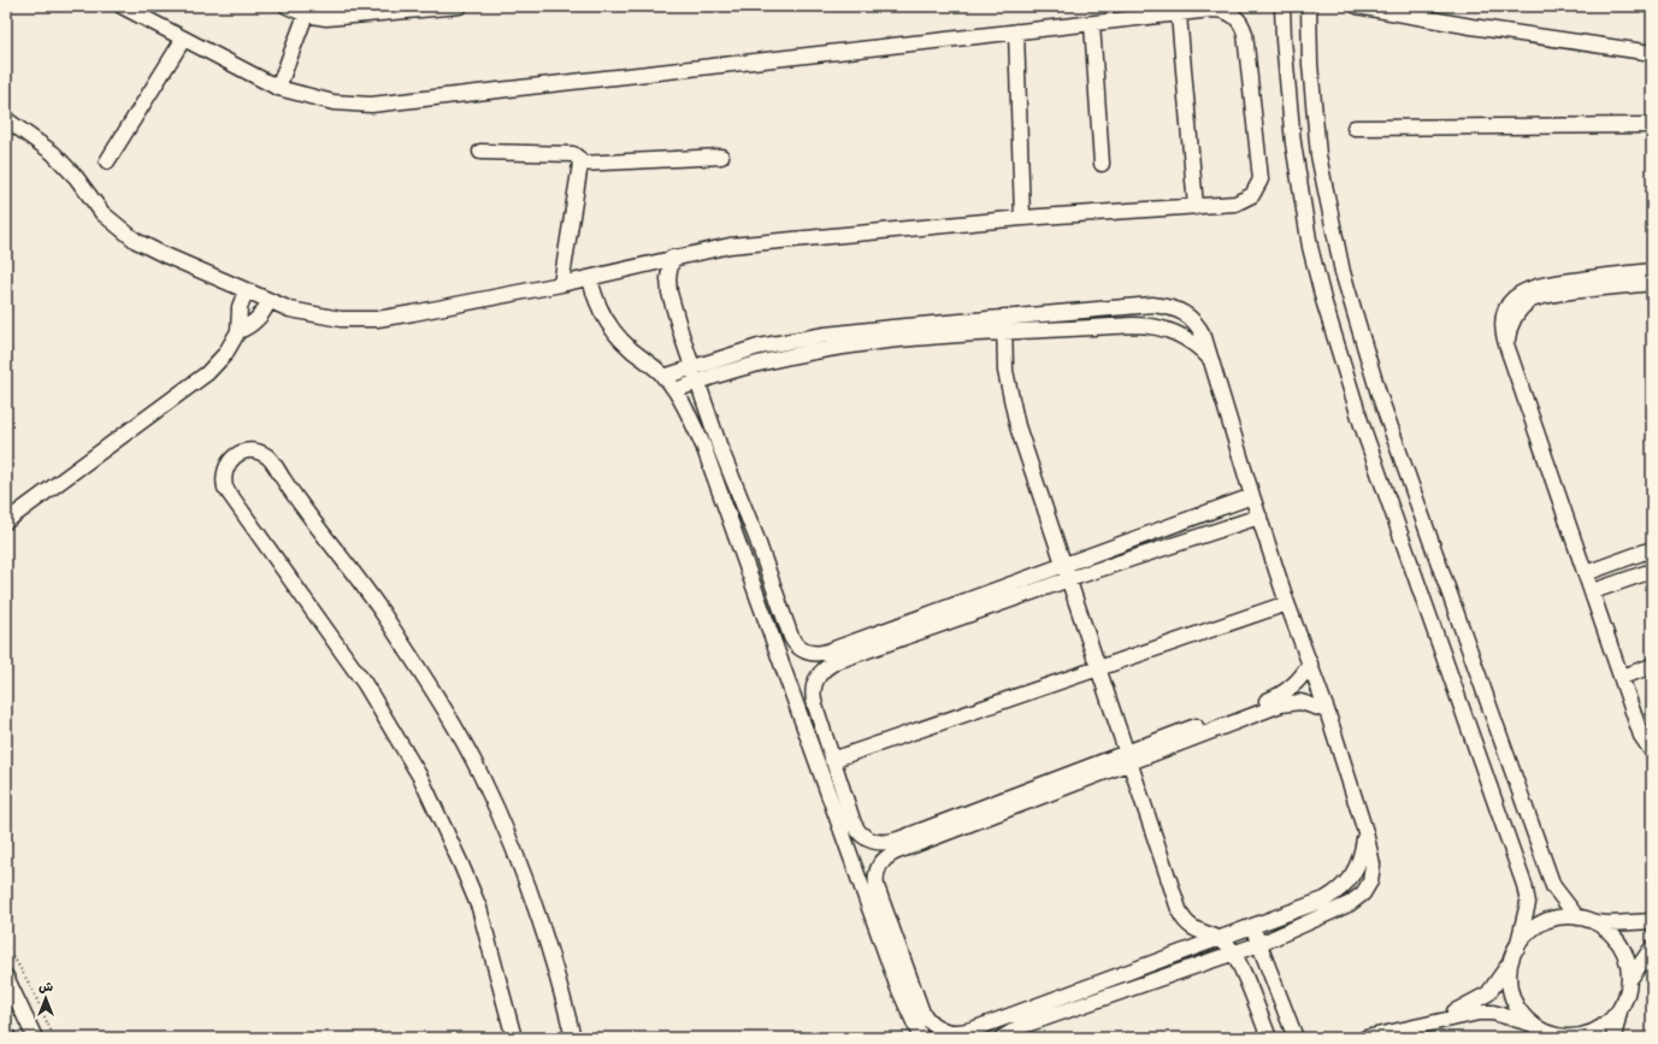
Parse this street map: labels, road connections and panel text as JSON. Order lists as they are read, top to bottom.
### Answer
{
  "north": "top"
}
